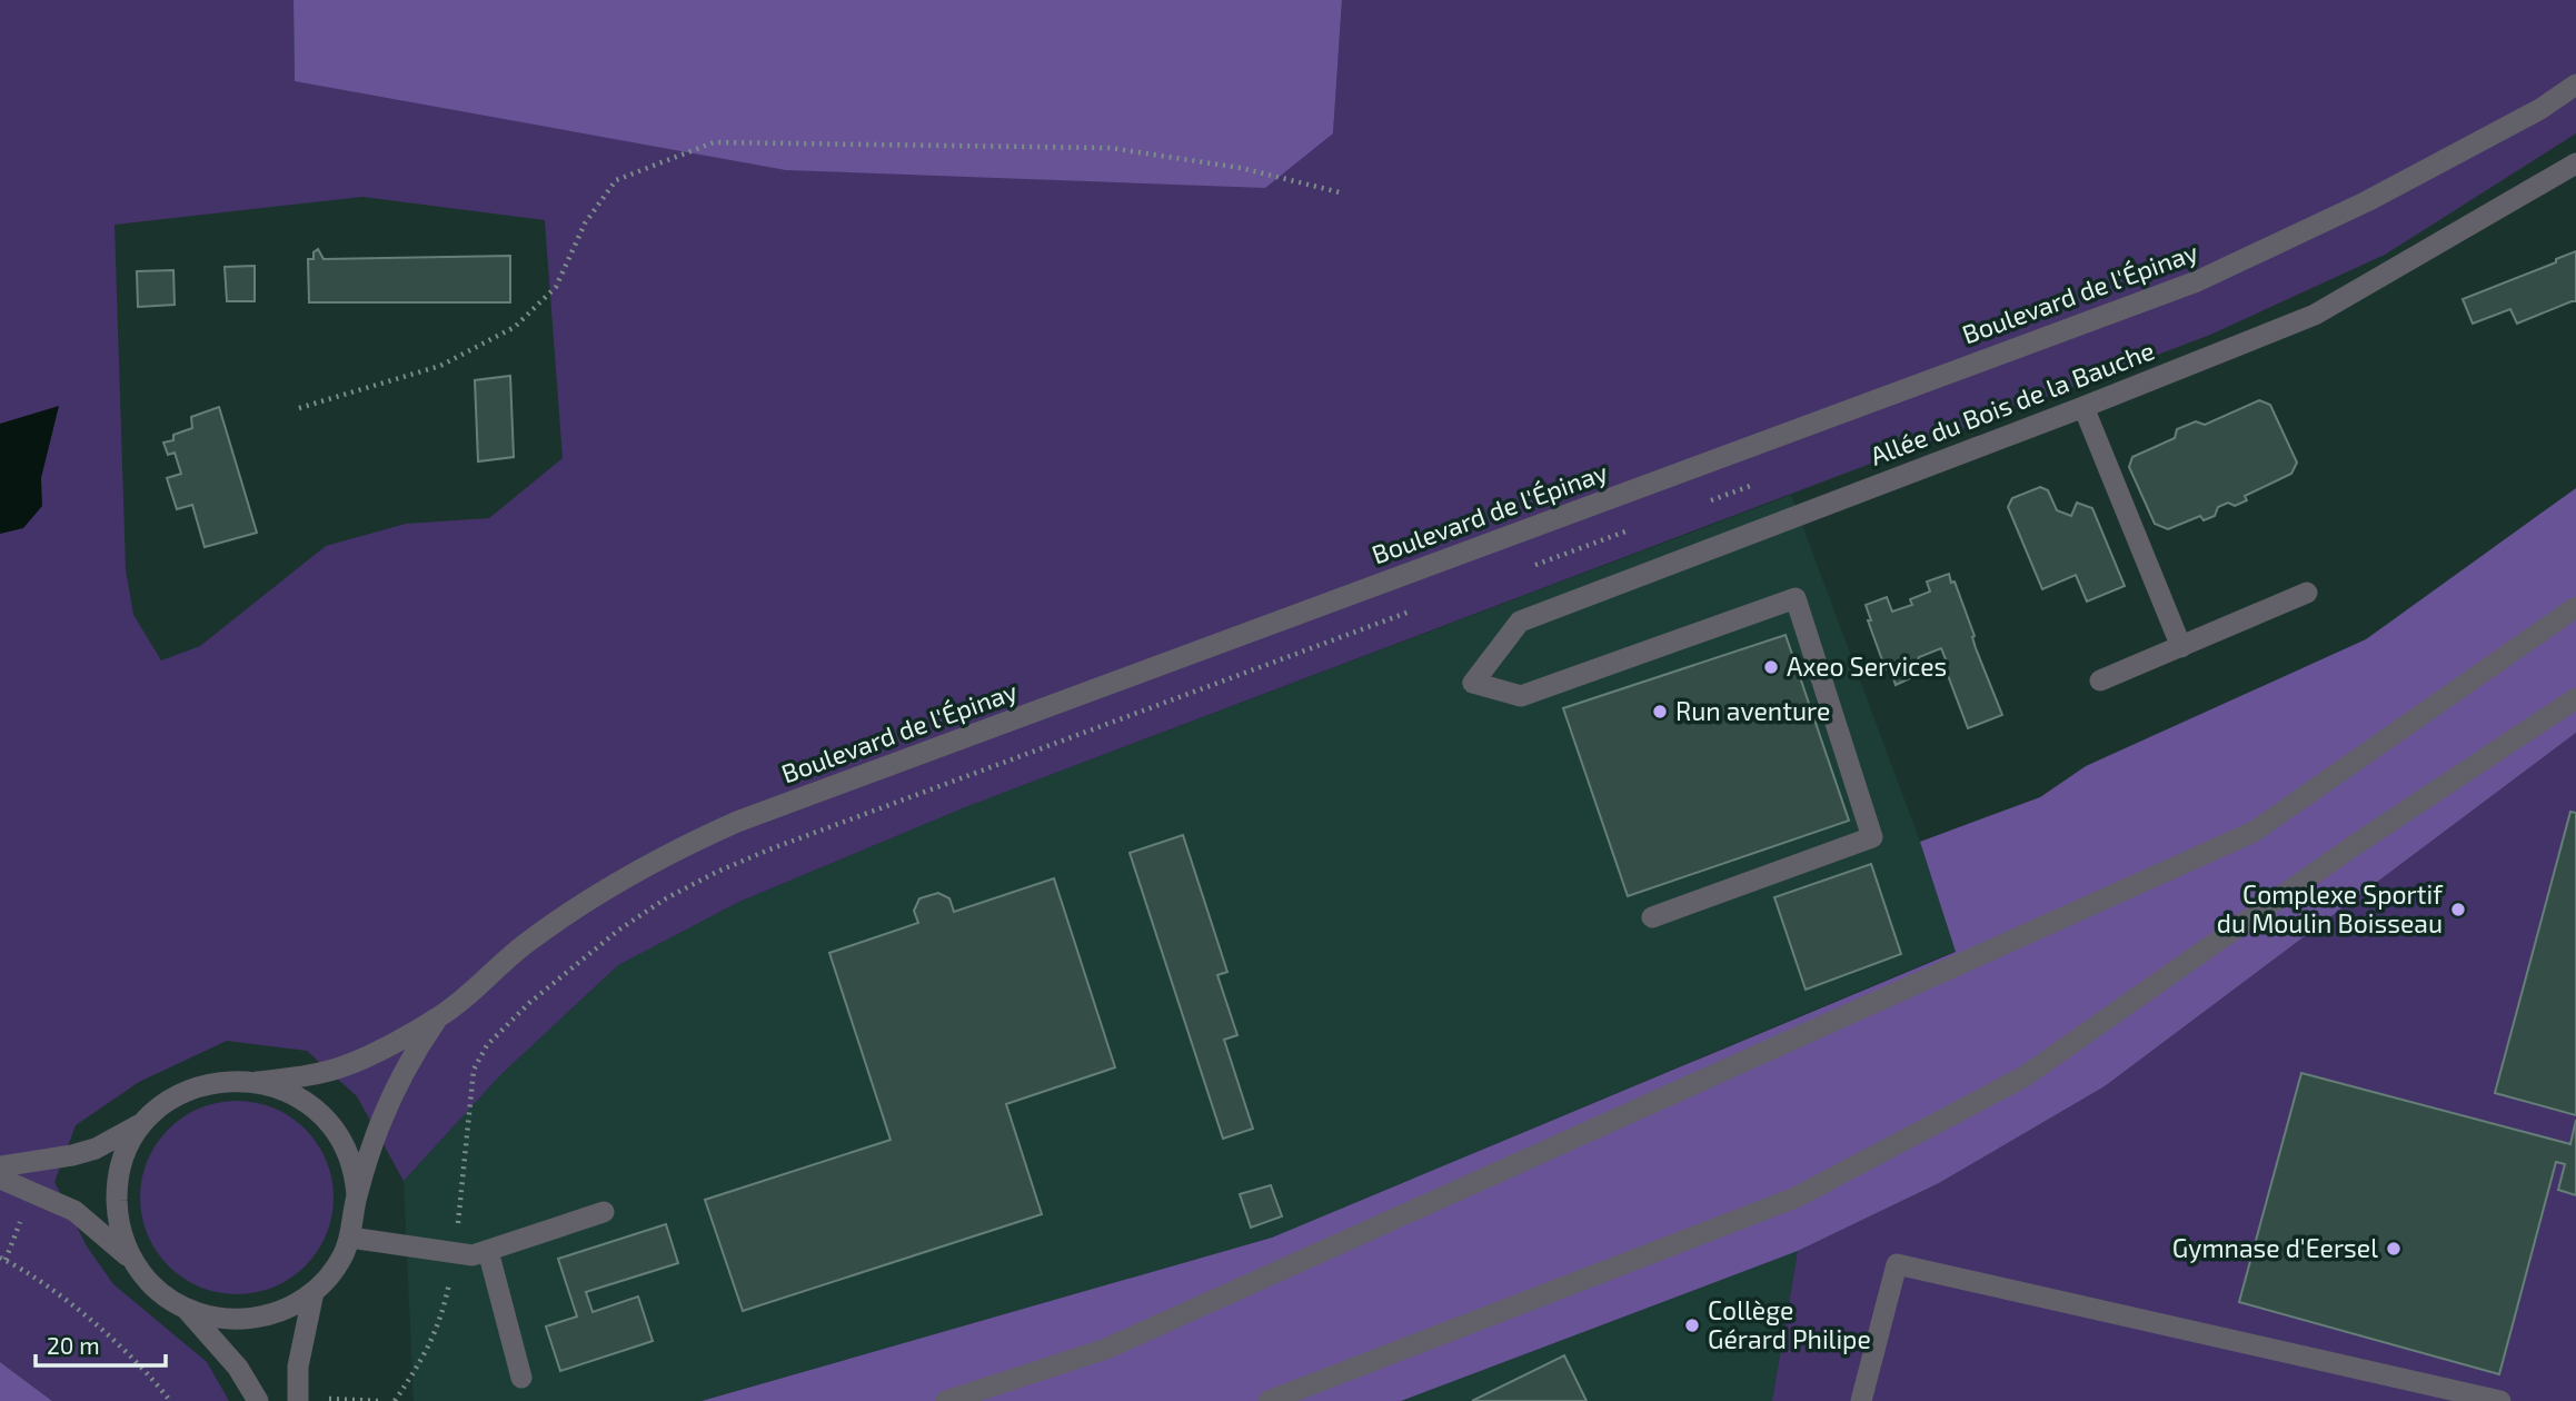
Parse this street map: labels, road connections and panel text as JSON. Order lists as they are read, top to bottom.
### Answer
{
  "streets": {
    "street": ["Boulevard de l'Épinay", "Allée du Bois de la Bauche"]
  },
  "places": [
    "Axeo Services",
    "Run aventure",
    "Complexe Sportif du Moulin Boisseau",
    "Gymnase d'Eersel",
    "Collège Gérard Philipe"
  ],
  "scale_bar": "20 m"
}
